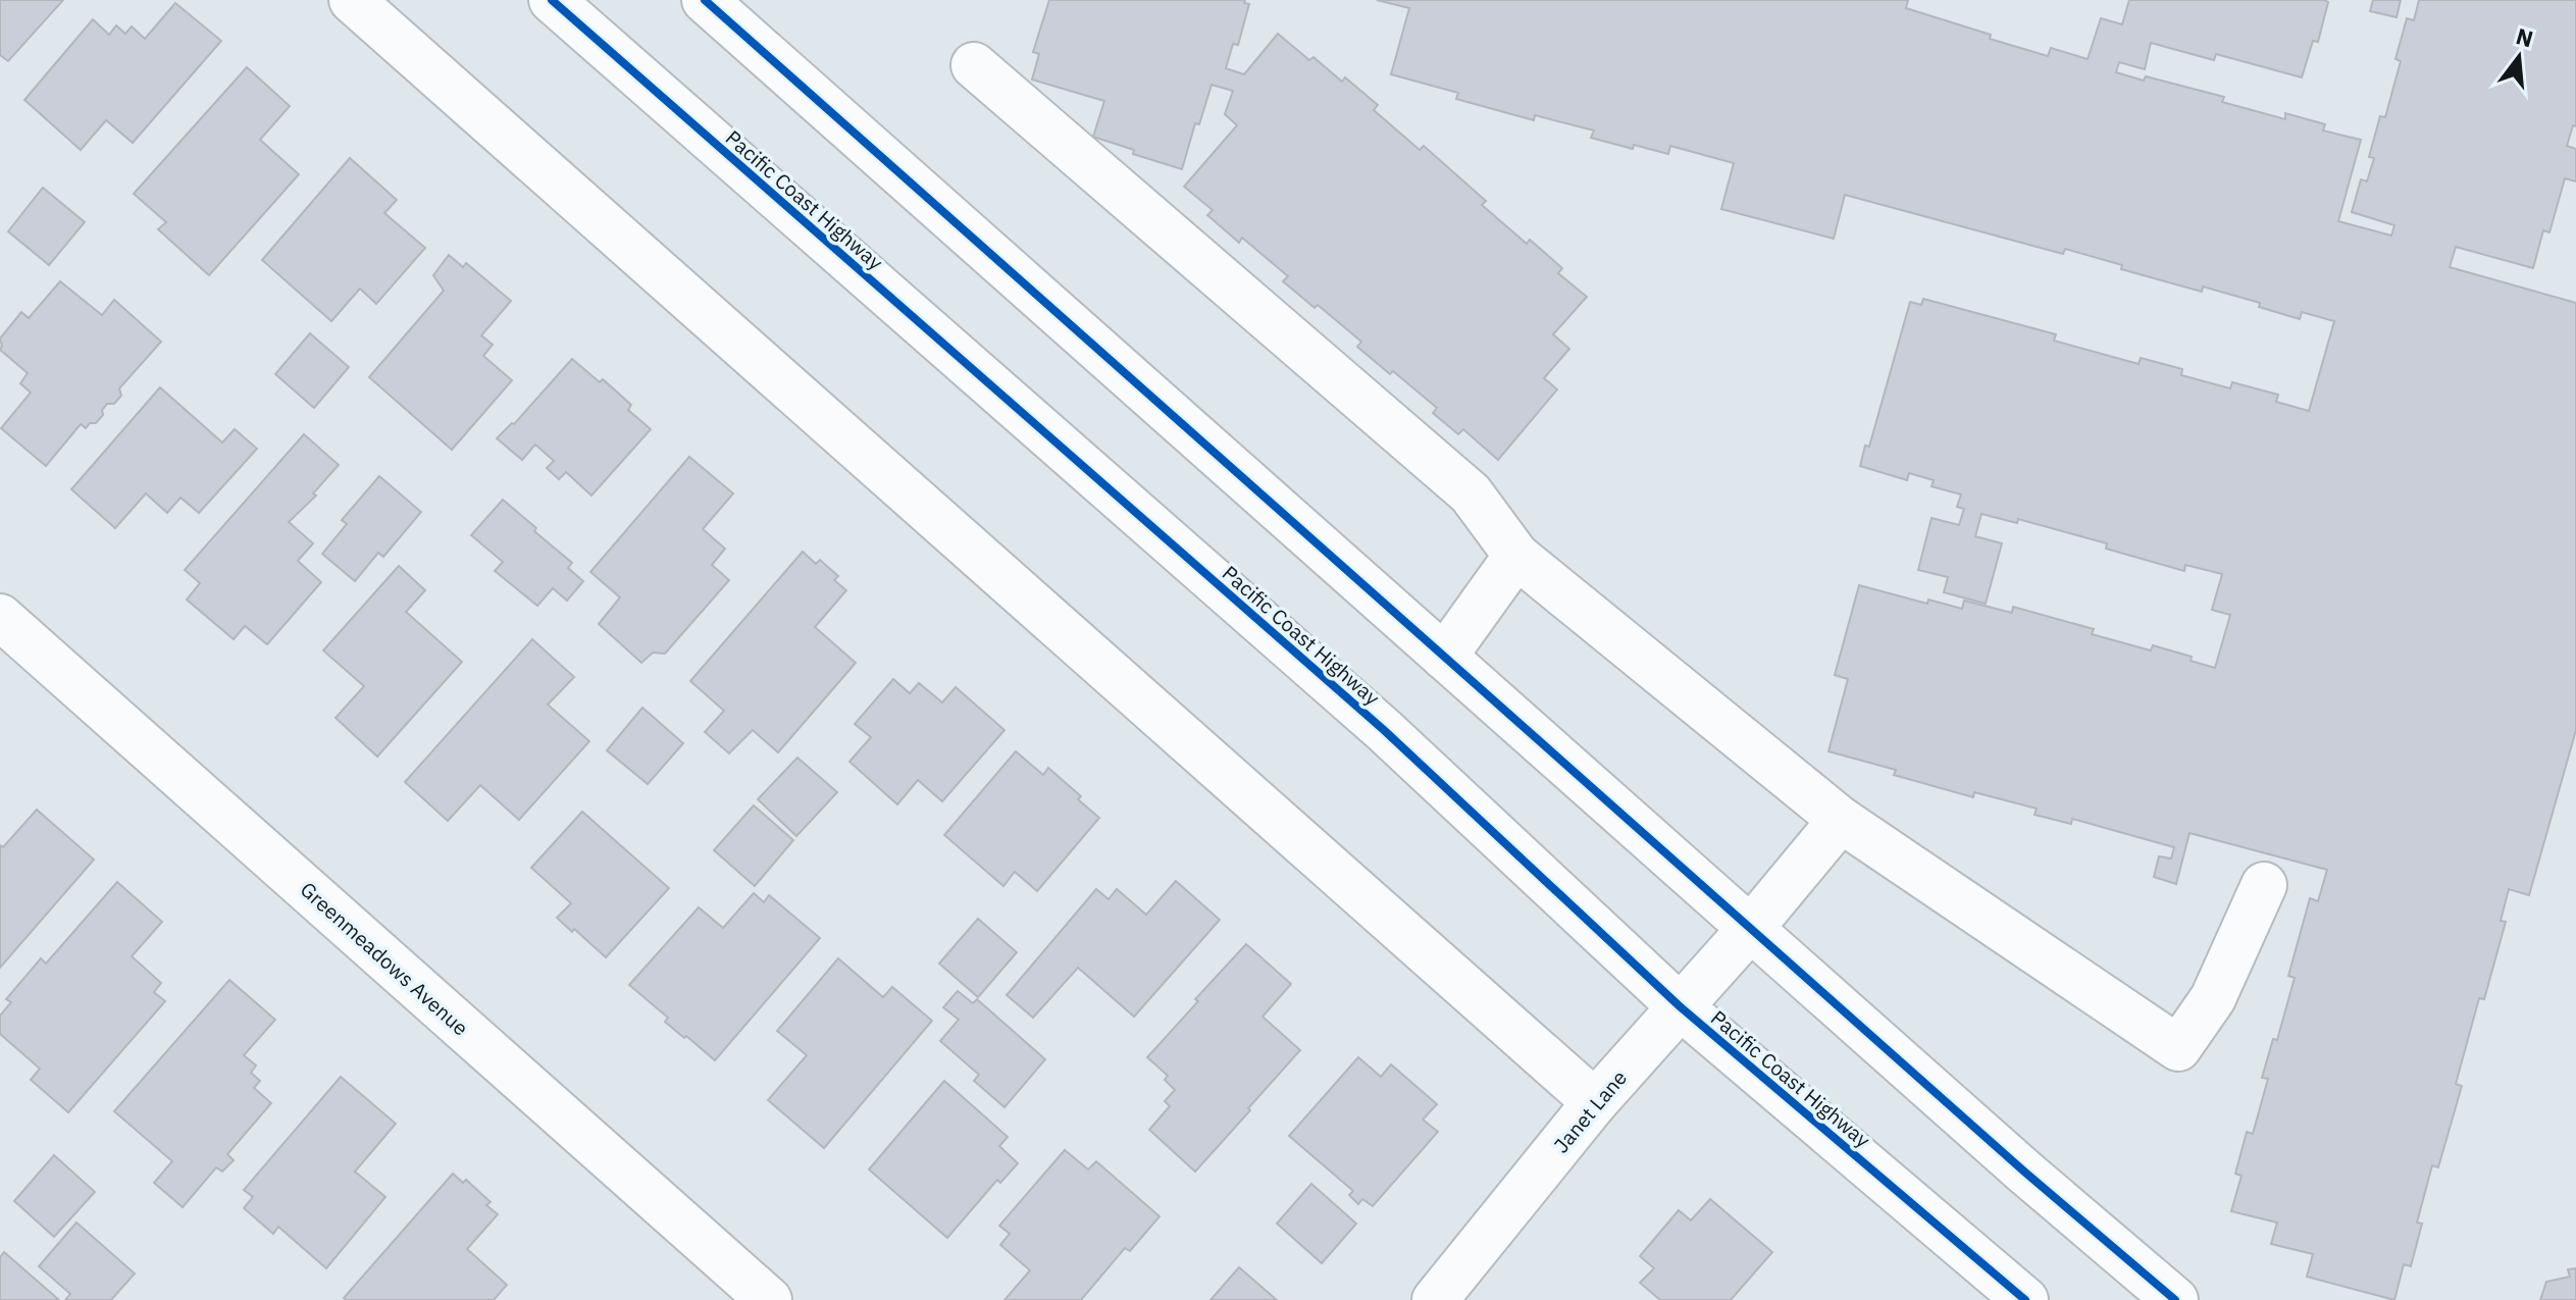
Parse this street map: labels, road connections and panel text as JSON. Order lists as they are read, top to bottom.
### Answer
{
  "streets": {
    "main road": ["Pacific Coast Highway", "Greenmeadows Avenue", "Janet Lane"]
  },
  "crossings": [
    ["Pacific Coast Highway", "Janet Lane"]
  ],
  "north": "top"
}
